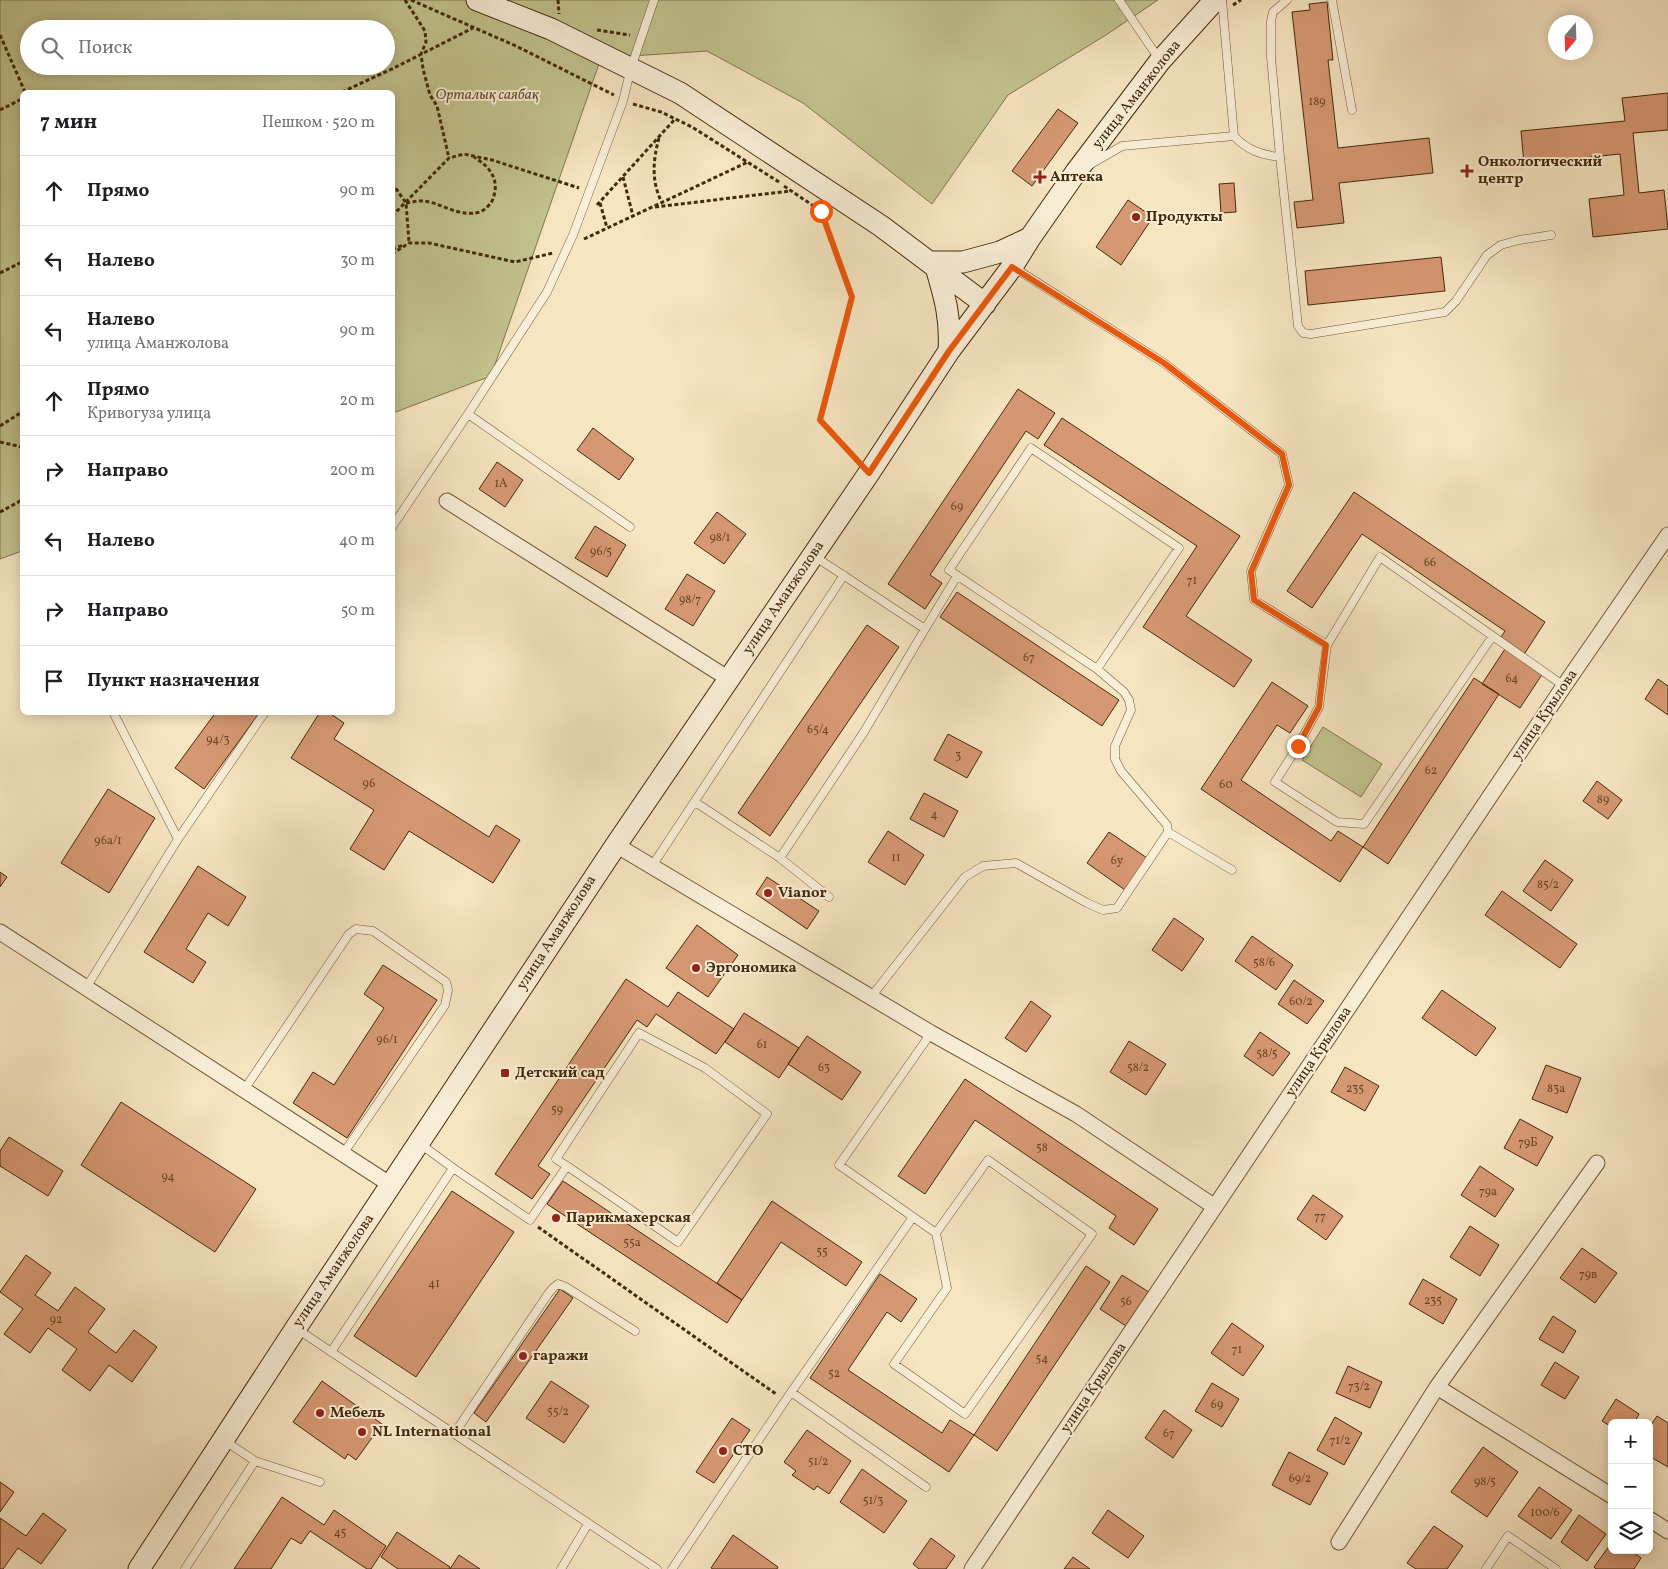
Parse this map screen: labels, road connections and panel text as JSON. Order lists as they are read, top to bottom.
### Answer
{
  "streets": {
    "main road": ["улица Аманжолова"],
    "street": ["улица Крылова"]
  },
  "parks": ["Орталық саябақ"],
  "places": {
    "health": ["Онкологический центр", "Аптека"],
    "other": [
      "Продукты",
      "Vianor",
      "Эргономика",
      "Парикмахерская",
      "гаражи",
      "Мебель",
      "NL International",
      "СТО"
    ],
    "transit": ["Детский сад"]
  },
  "house_numbers": [
    "189",
    "1А",
    "69",
    "98/1",
    "96/5",
    "66",
    "71",
    "98/7",
    "67",
    "64",
    "65/4",
    "94/3",
    "3",
    "62",
    "96",
    "60",
    "89",
    "4",
    "96а/1",
    "11",
    "6у",
    "85/2",
    "58/6",
    "60/2",
    "96/1",
    "61",
    "58/5",
    "63",
    "58/2",
    "235",
    "83а",
    "59",
    "79Б",
    "58",
    "94",
    "79а",
    "77",
    "55а",
    "55",
    "79в",
    "41",
    "235",
    "56",
    "92",
    "71",
    "54",
    "52",
    "73/2",
    "69",
    "55/2",
    "67",
    "71/2",
    "51/2",
    "69/2",
    "98/5",
    "51/3",
    "100/6",
    "45"
  ],
  "north": "bottom",
  "page": {
    "search": "Поиск",
    "heading": ["7 мин", "Пешком · 520 m"],
    "list": [
      ["Прямо", "90 m"],
      ["Налево", "30 m"],
      ["Налево", "улица Аманжолова", "90 m"],
      ["Прямо", "Кривогуза улица", "20 m"],
      ["Направо", "200 m"],
      ["Налево", "40 m"],
      ["Направо", "50 m"],
      "Пункт назначения"
    ],
    "map_buttons": ["+", "−"]
  }
}
